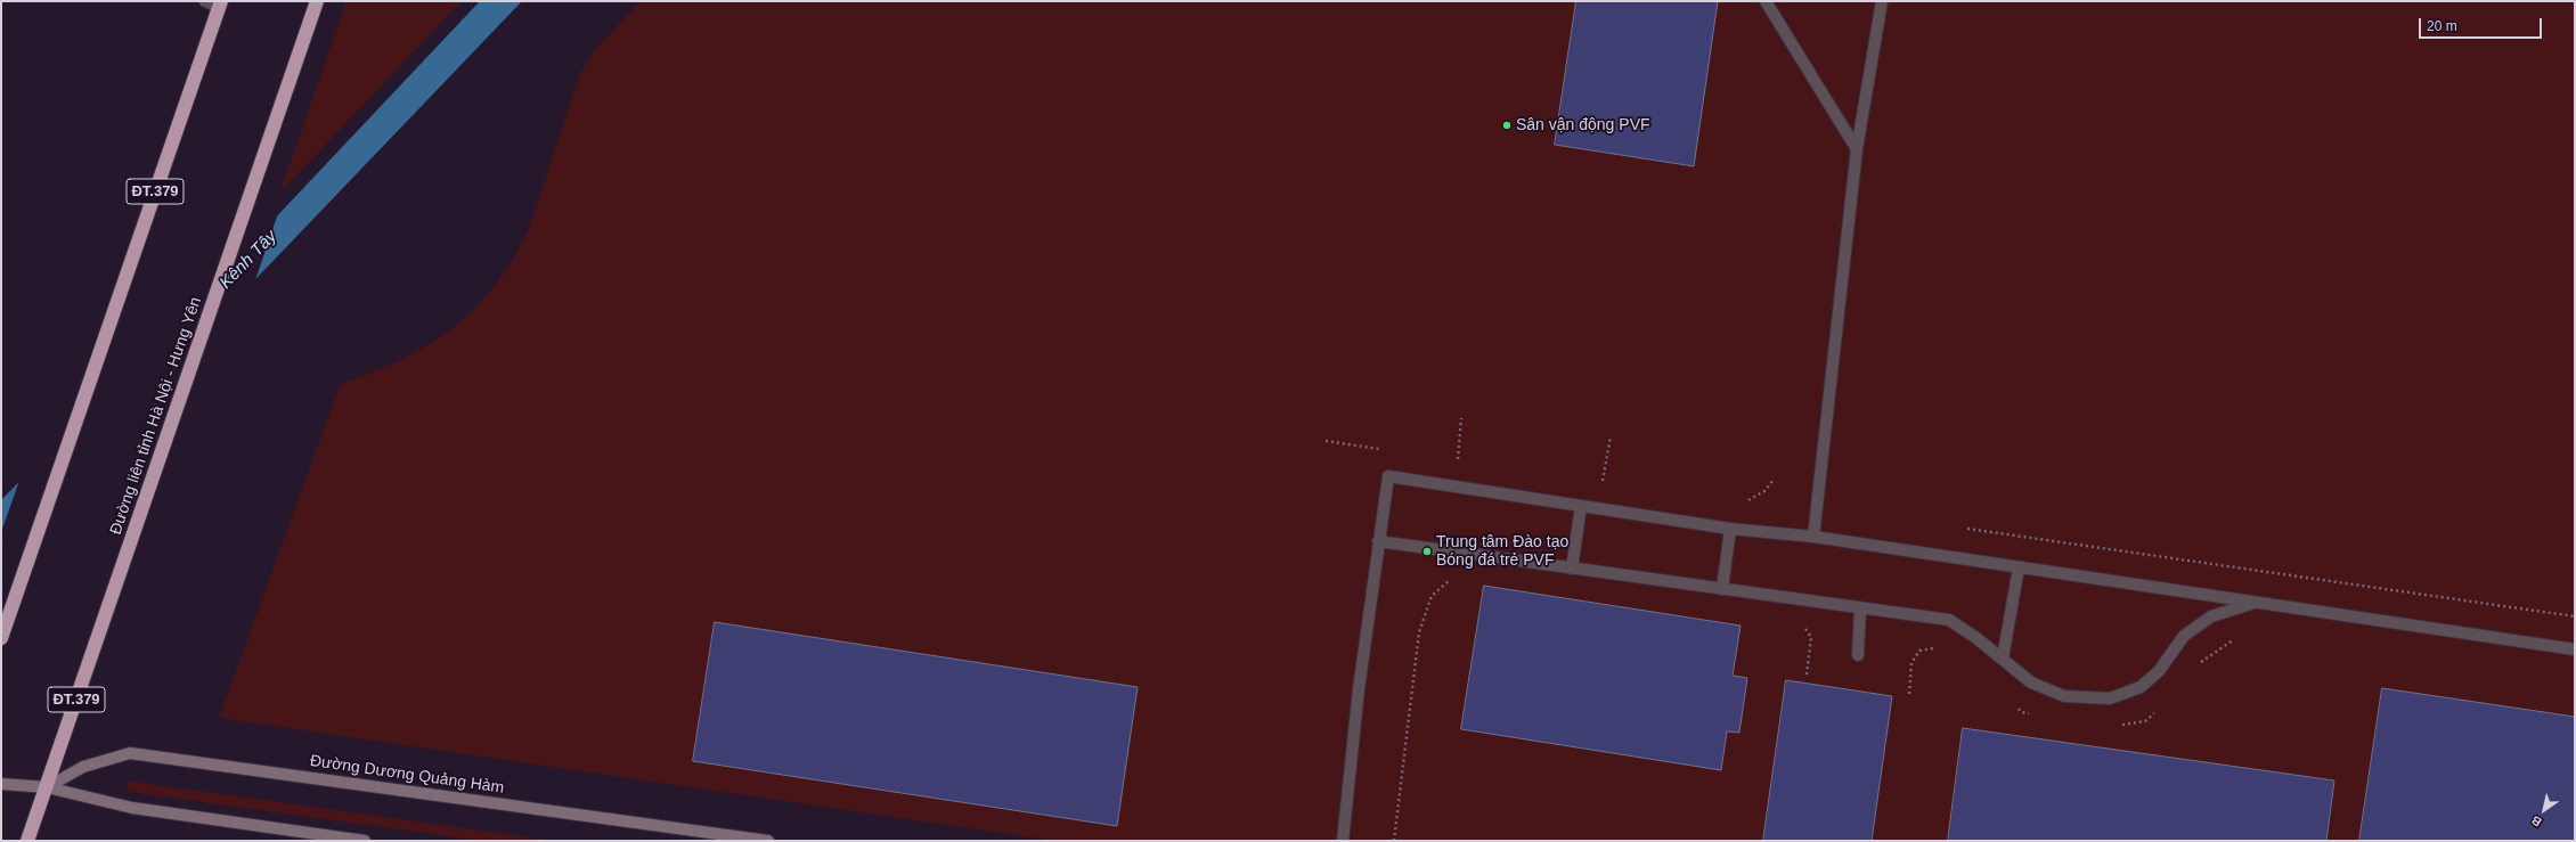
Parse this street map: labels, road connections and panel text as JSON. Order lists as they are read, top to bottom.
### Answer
{
  "streets": {
    "highway": ["ĐT.379", "Đường liên tỉnh Hà Nội - Hưng Yên"],
    "main road": ["Đường Dương Quảng Hàm"]
  },
  "crossings": [
    ["Đường liên tỉnh Hà Nội - Hưng Yên", "Đường Dương Quảng Hàm"]
  ],
  "water": ["Kênh Tây"],
  "places": ["Sân vận động PVF", "Trung tâm Đào tạo Bóng đá trẻ PVF"],
  "scale_bar": "20 m",
  "north": "bottom left"
}
